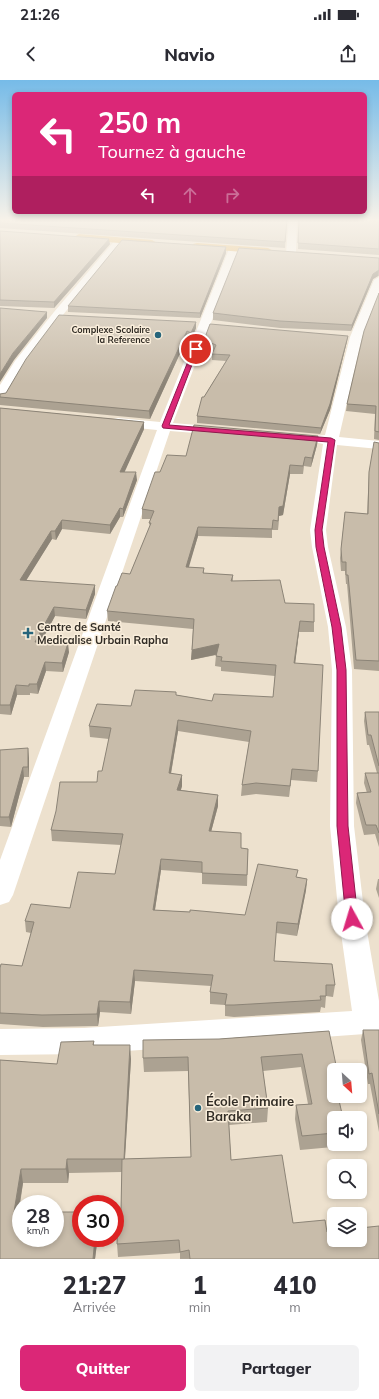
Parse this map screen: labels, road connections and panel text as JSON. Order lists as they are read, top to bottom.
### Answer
{
  "places": {
    "other": ["Complexe Scolaire la Reference", "École Primaire Baraka"],
    "health": ["Centre de Santé Medicalise Urbain Rapha"]
  },
  "north": "bottom right",
  "page": {
    "status": "21:26",
    "header": "Navio",
    "turn": ["250 m", "Tournez à gauche"],
    "speed": "28 km/h",
    "limit": "30",
    "eta": [
      "21:27",
      "Arrivée",
      "1",
      "min",
      "410",
      "m"
    ],
    "buttons": ["Quitter", "Partager"]
  }
}
